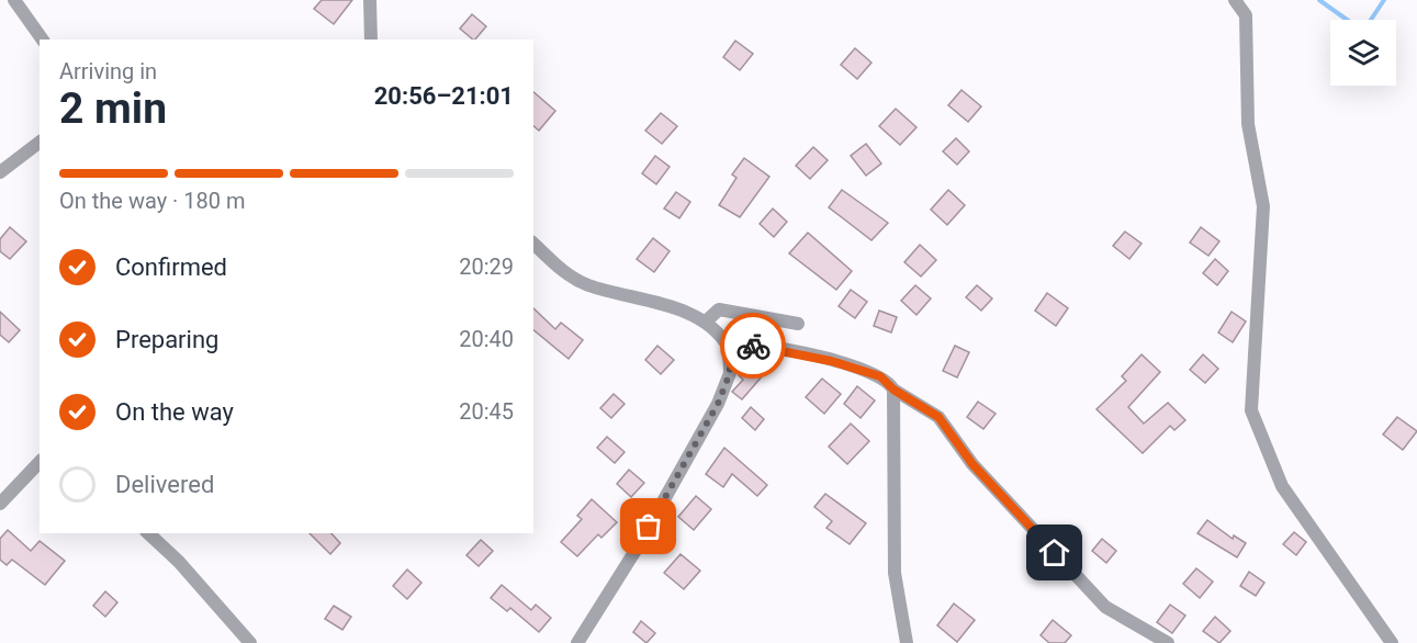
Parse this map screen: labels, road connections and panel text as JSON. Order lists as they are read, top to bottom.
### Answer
{
  "page": {
    "heading": ["2 min", "Arriving in", "20:56–21:01"],
    "bar": "On the way · 180 m",
    "list": [
      ["Confirmed", "20:29"],
      ["Preparing", "20:40"],
      ["On the way", "20:45"],
      "Delivered"
    ]
  }
}
